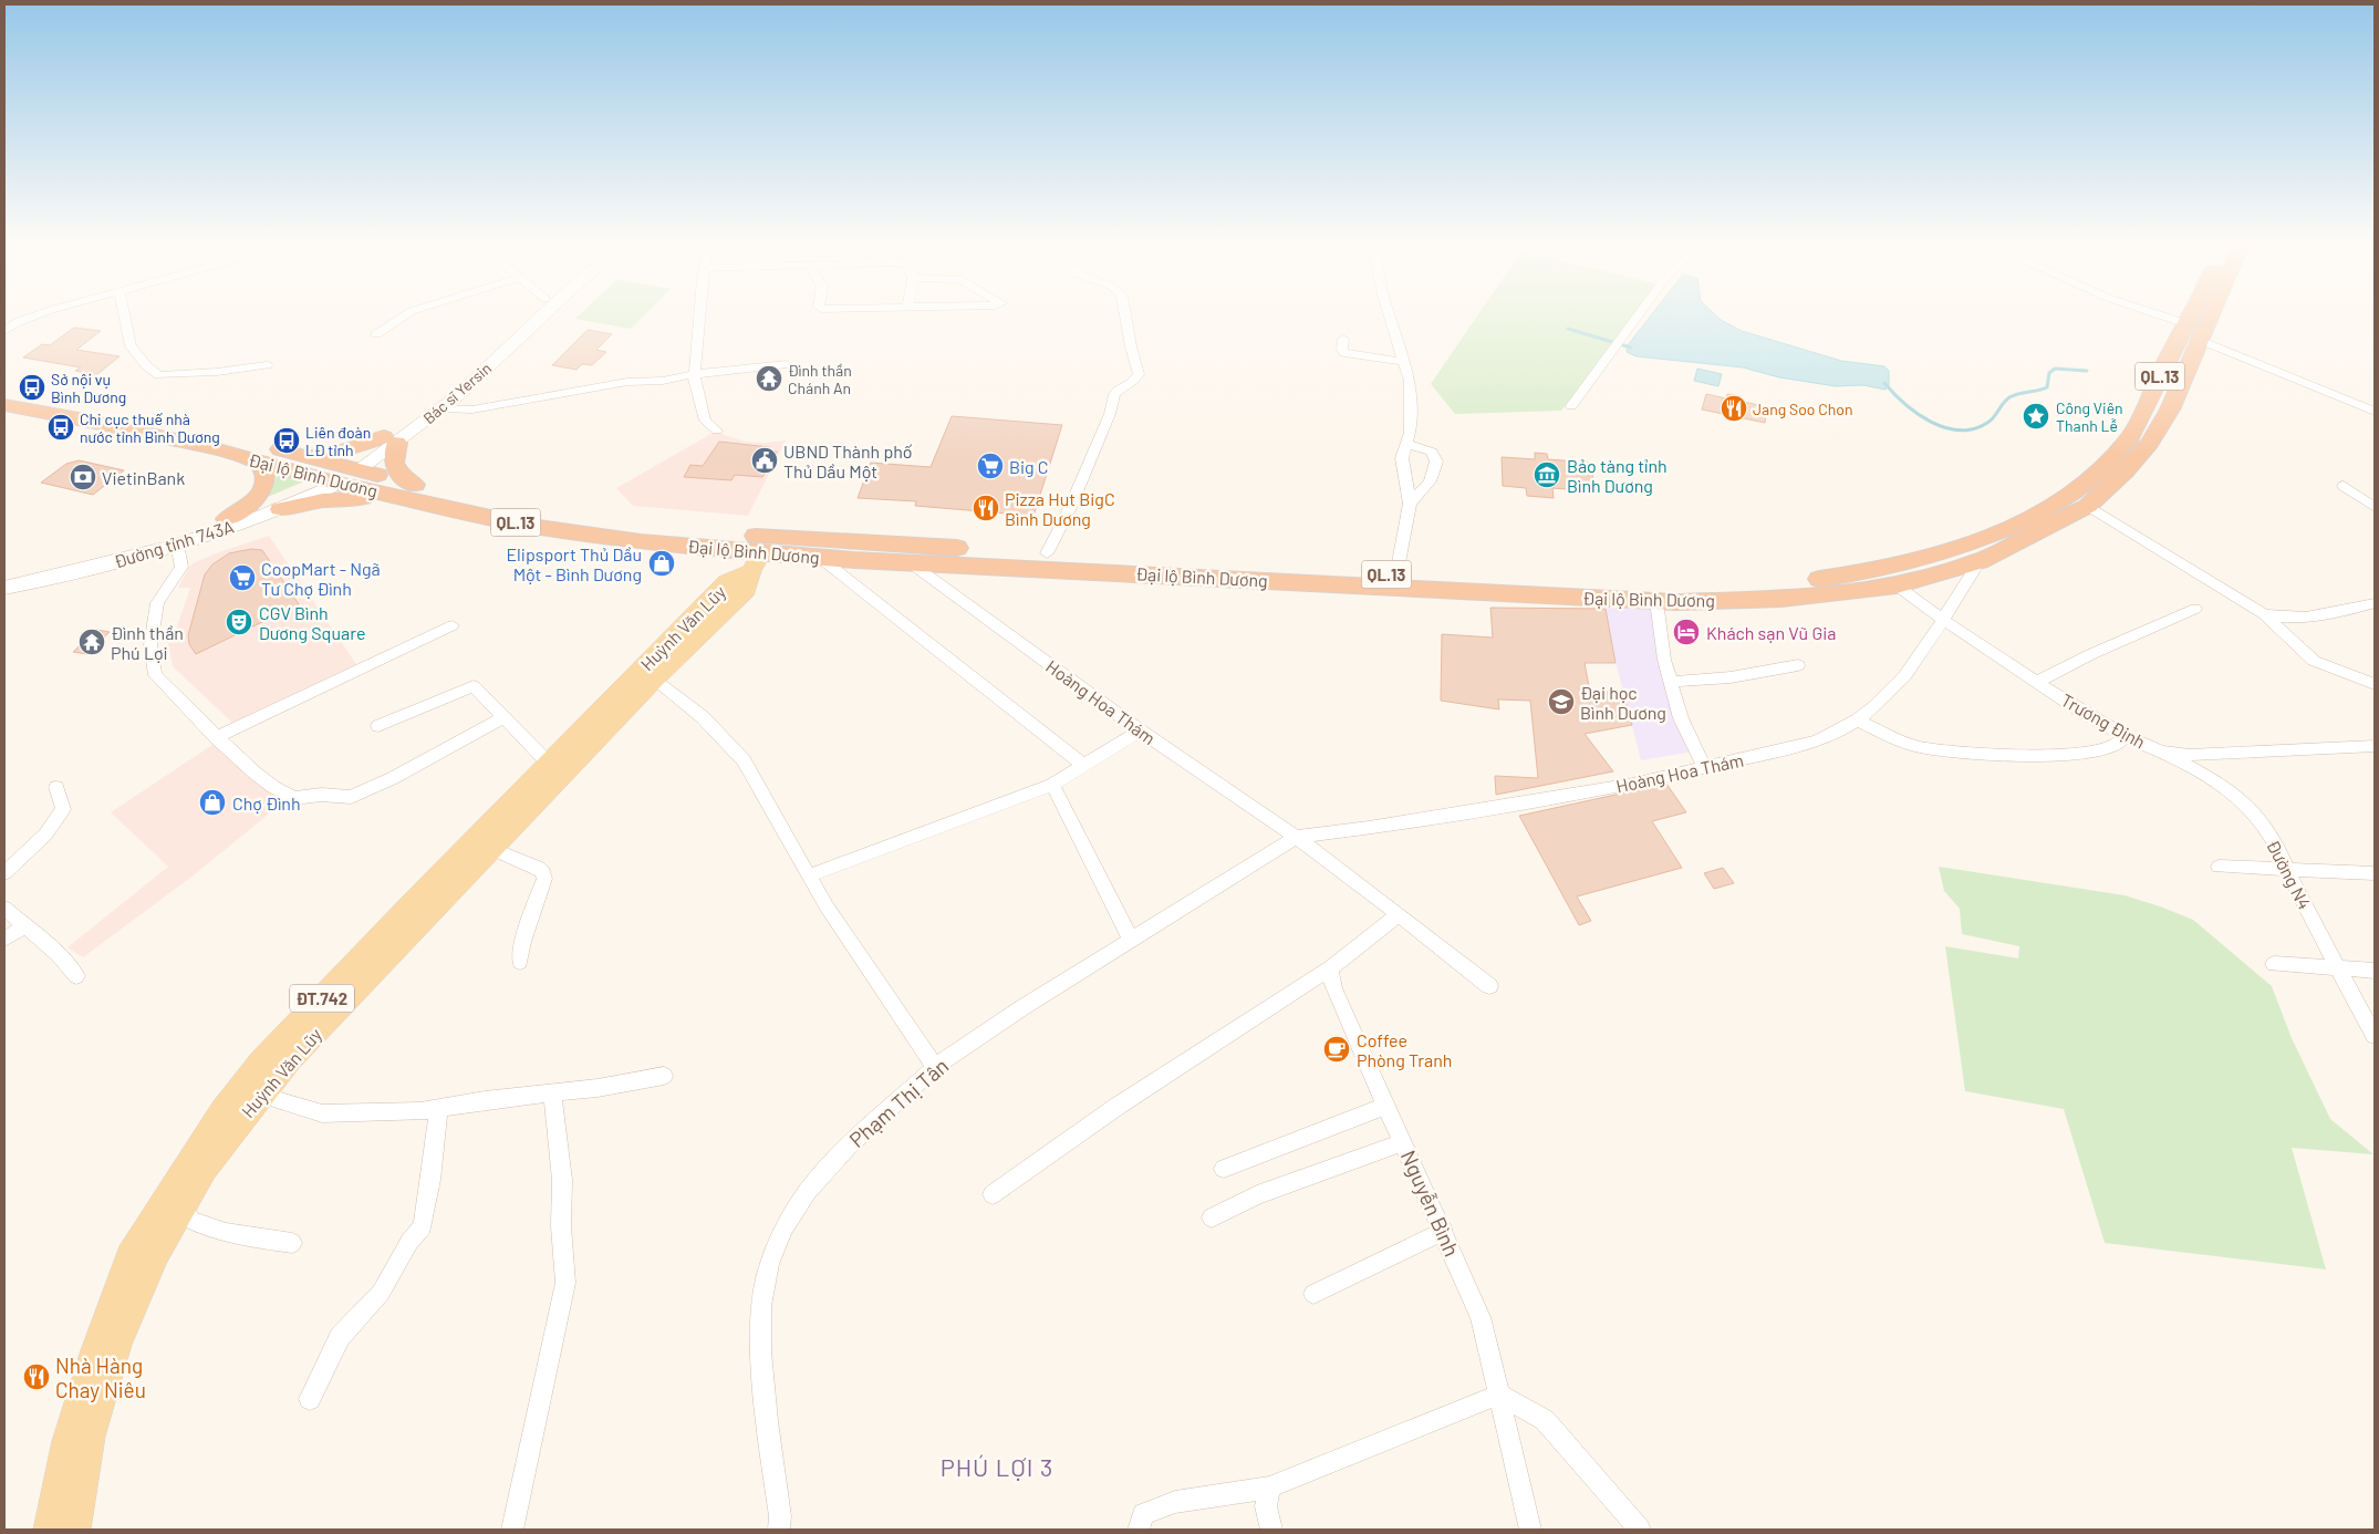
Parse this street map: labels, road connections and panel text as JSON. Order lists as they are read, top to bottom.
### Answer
{
  "streets": {
    "highway": ["QL.13", "Đại lộ Bình Dương"],
    "main road": [
      "Bác sĩ Yersin",
      "Đường tỉnh 743A",
      "Huỳnh Văn Lũy",
      "ĐT.742"
    ],
    "street": [
      "Hoàng Hoa Thám",
      "Trương Định",
      "Đường N4",
      "Phạm Thị Tân",
      "Nguyễn Bình"
    ]
  },
  "crossings": [
    ["Bác sĩ Yersin", "Đại lộ Bình Dương"],
    ["Bác sĩ Yersin", "Đường tỉnh 743A"],
    ["Đại lộ Bình Dương", "Đường tỉnh 743A"],
    ["Đại lộ Bình Dương", "Huỳnh Văn Lũy"],
    ["Đại lộ Bình Dương", "Hoàng Hoa Thám"],
    ["Đại lộ Bình Dương", "Trương Định"],
    ["Hoàng Hoa Thám", "Trương Định"],
    ["Hoàng Hoa Thám", "Phạm Thị Tân"],
    ["Trương Định", "Đường N4"]
  ],
  "districts": ["PHÚ LỢI 3"],
  "places": {
    "temple": ["Đình thần Chánh An", "Đình thần Phú Lợi"],
    "bus stop": ["Sở nội vụ Bình Dương", "Chi cục thuế nhà nước tỉnh Bình Dương", "Liên đoàn LĐ tỉnh"],
    "restaurant": ["Jang Soo Chon", "Pizza Hut BigC Bình Dương", "Nhà Hàng Chay Niêu"],
    "place": ["Công Viên Thanh Lễ"],
    "public building": ["UBND Thành phố Thủ Dầu Một"],
    "supermarket": ["Big C", "CoopMart - Ngã Tư Chợ Đình"],
    "museum": ["Bảo tàng tỉnh Bình Dương"],
    "bank": ["VietinBank"],
    "shop": ["Elipsport Thủ Dầu Một - Bình Dương", "Chợ Đình"],
    "theatre": ["CGV Bình Dương Square"],
    "hotel": ["Khách sạn Vũ Gia"],
    "school or university": ["Đại học Bình Dương"],
    "cafe": ["Coffee Phòng Tranh"]
  }
}
